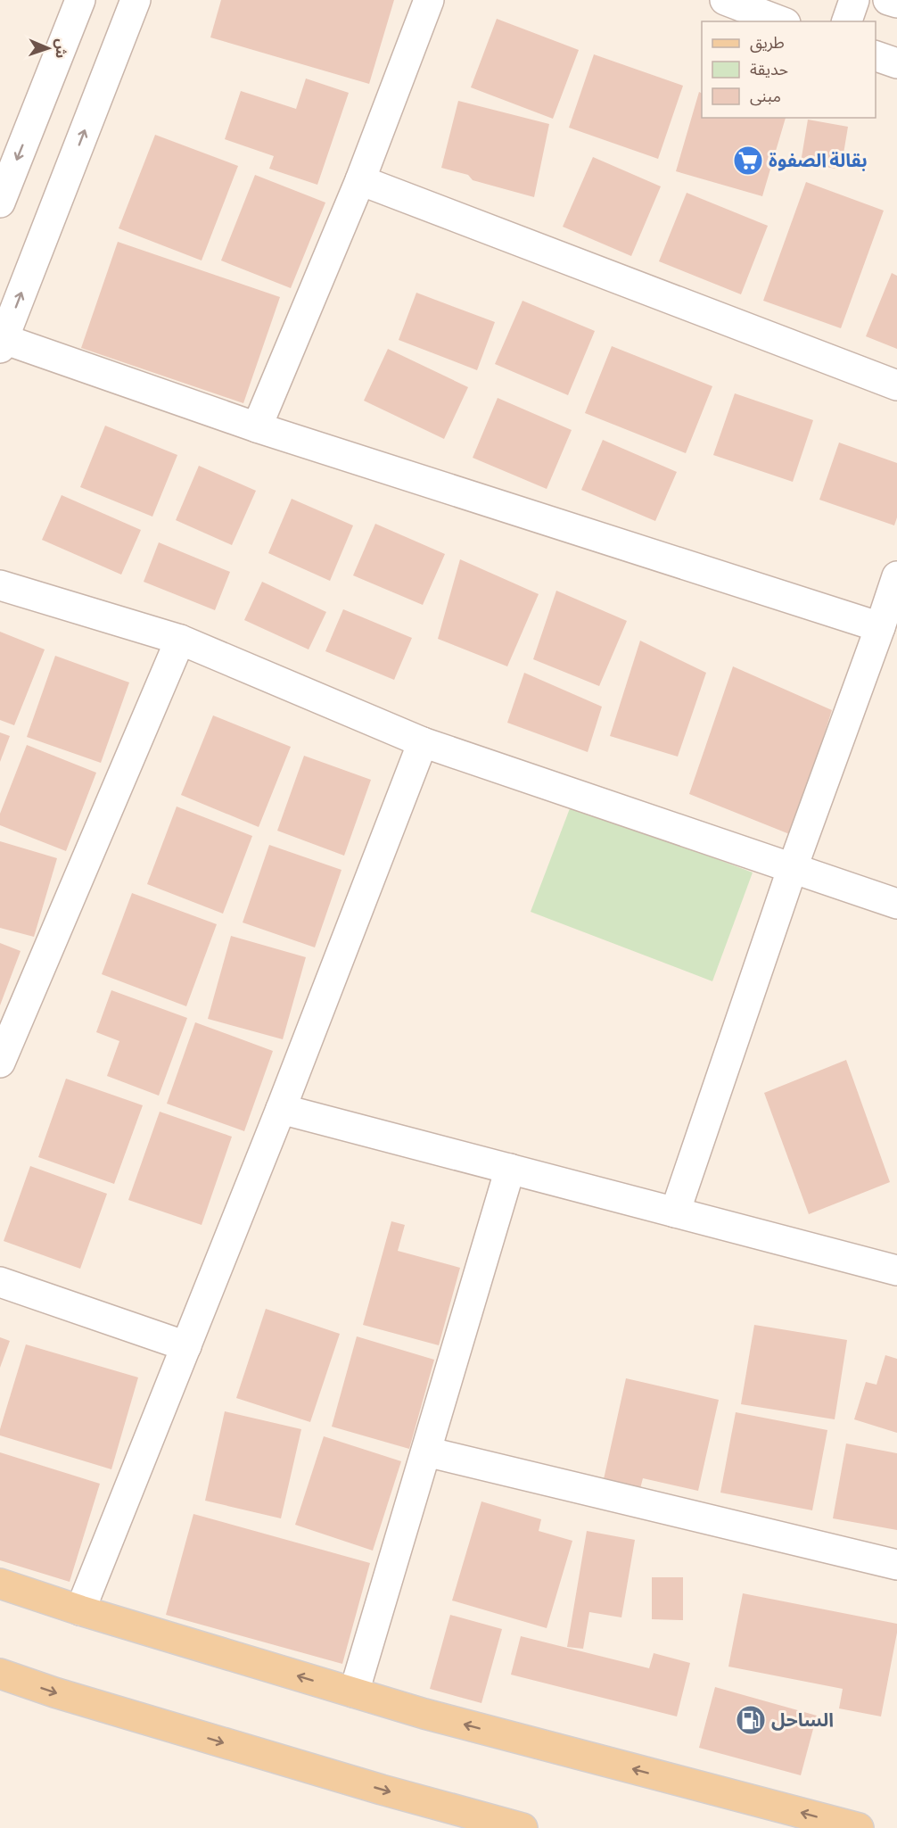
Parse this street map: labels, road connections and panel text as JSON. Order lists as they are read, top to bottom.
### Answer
{
  "places": {
    "supermarket": ["بقالة الصفوة"],
    "fuel station": ["الساحل"]
  },
  "legend": ["طريق", "حديقة", "مبنى"],
  "north": "right"
}
